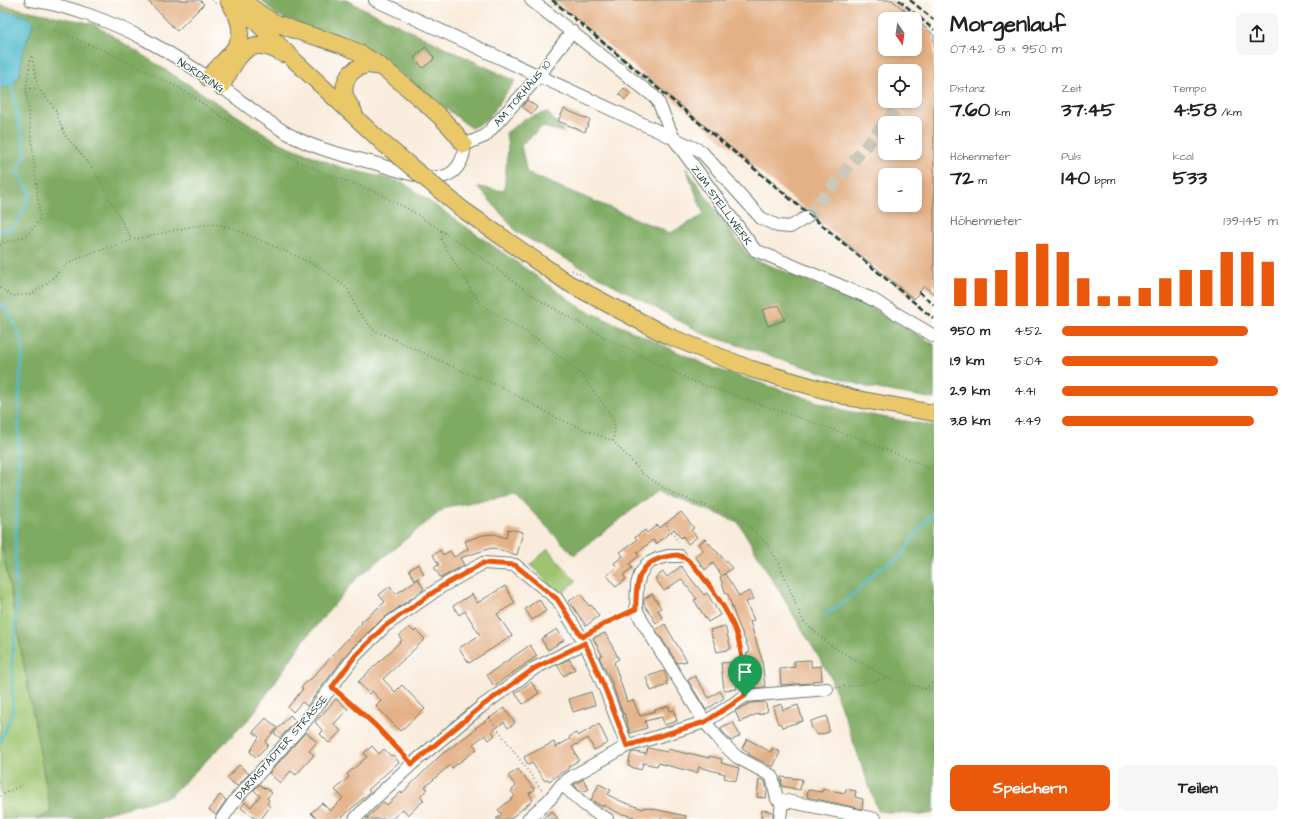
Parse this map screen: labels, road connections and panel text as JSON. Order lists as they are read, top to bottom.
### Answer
{
  "streets": {
    "street": [
      "NORDRING",
      "AM TORHAUS 10",
      "ZUM STELLWERK",
      "DARMSTÄDTER STRASSE"
    ]
  },
  "crossings": [
    ["NORDRING", "AM TORHAUS 10"],
    ["AM TORHAUS 10", "ZUM STELLWERK"]
  ],
  "north": "bottom",
  "page": {
    "heading": ["Morgenlauf", "07:42 · 8 × 950 m"],
    "map_buttons": ["+", "−"],
    "stats": [
      ["Distanz", "7.60 km"],
      ["Zeit", "37:45"],
      ["Tempo", "4:58 /km"],
      ["Höhenmeter", "72 m"],
      ["Puls", "140 bpm"],
      ["kcal", "533"]
    ],
    "chart": ["Höhenmeter", "139–145 m"],
    "list": [
      {
        "name": "950 m",
        "note": "4:52"
      },
      {
        "name": "1.9 km",
        "note": "5:04"
      },
      {
        "name": "2.9 km",
        "note": "4:41"
      },
      {
        "name": "3.8 km",
        "note": "4:49"
      }
    ],
    "buttons": ["Speichern", "Teilen"]
  }
}
